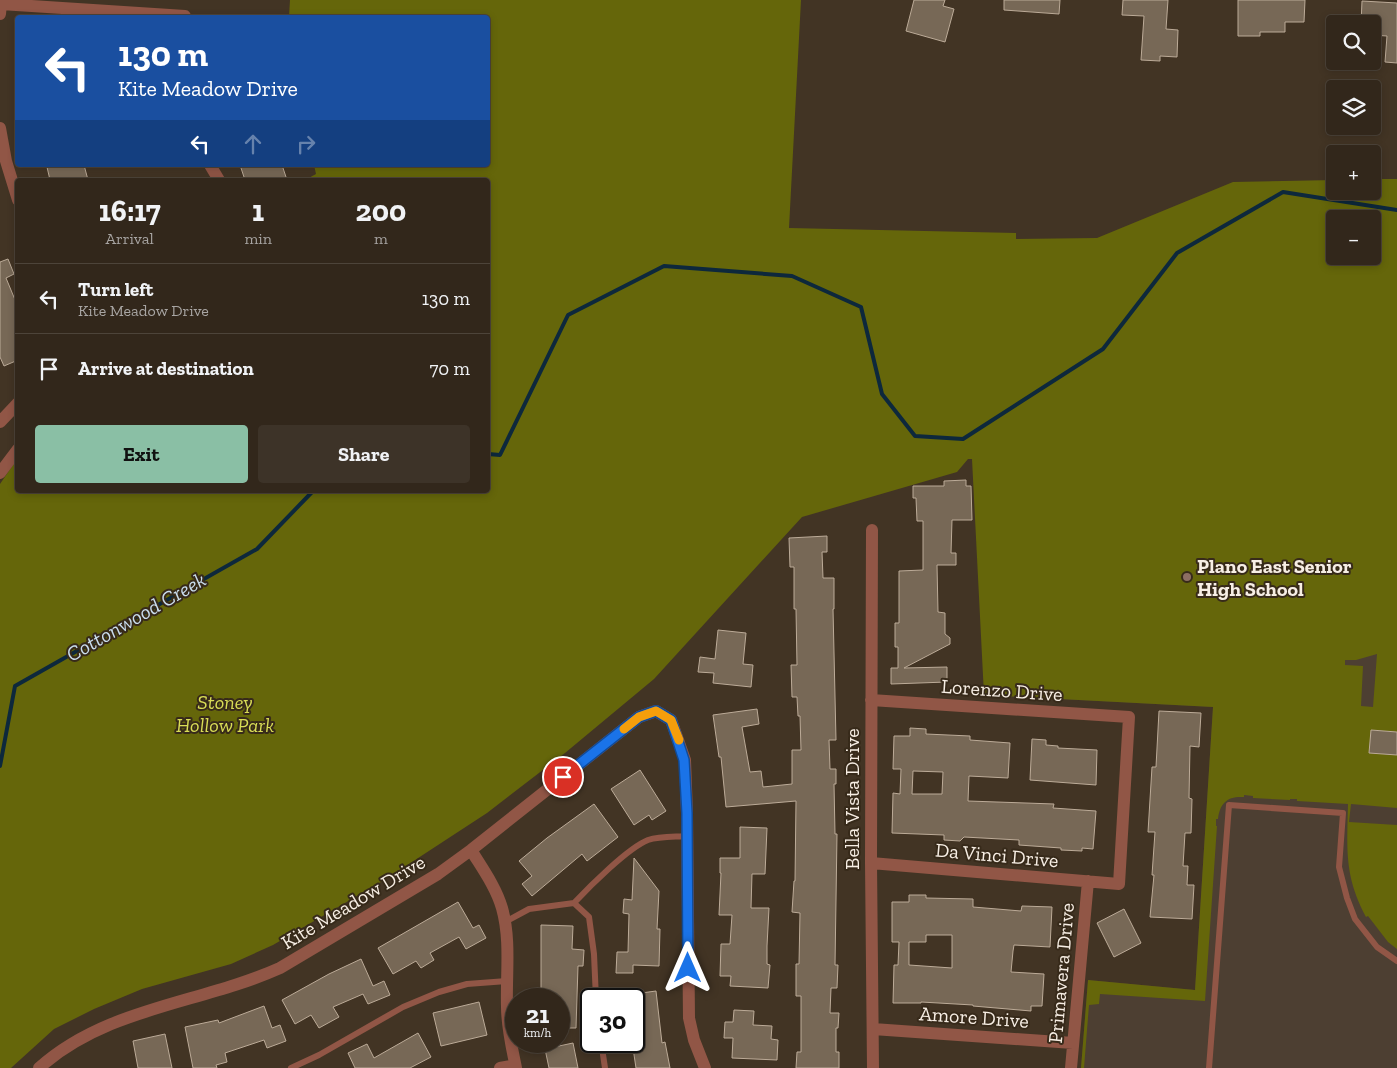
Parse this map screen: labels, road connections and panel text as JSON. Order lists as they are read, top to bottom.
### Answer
{
  "streets": {
    "street": [
      "Lorenzo Drive",
      "Bella Vista Drive",
      "Da Vinci Drive",
      "Kite Meadow Drive",
      "Primavera Drive",
      "Amore Drive"
    ]
  },
  "crossings": [
    ["Lorenzo Drive", "Bella Vista Drive"],
    ["Lorenzo Drive", "Da Vinci Drive"],
    ["Bella Vista Drive", "Da Vinci Drive"],
    ["Bella Vista Drive", "Amore Drive"],
    ["Da Vinci Drive", "Primavera Drive"],
    ["Primavera Drive", "Amore Drive"]
  ],
  "water": ["Cottonwood Creek"],
  "parks": ["Stoney Hollow Park"],
  "places": ["Plano East Senior High School"],
  "page": {
    "map_buttons": ["+", "−"],
    "turn": ["130 m", "Kite Meadow Drive"],
    "eta": [
      "16:17",
      "Arrival",
      "1",
      "min",
      "200",
      "m"
    ],
    "list": [
      {
        "name": "Turn left",
        "note": "Kite Meadow Drive",
        "value": "130 m"
      },
      {
        "name": "Arrive at destination",
        "value": "70 m"
      }
    ],
    "buttons": ["Exit", "Share"],
    "speed": "21 km/h",
    "limit": "30"
  }
}
